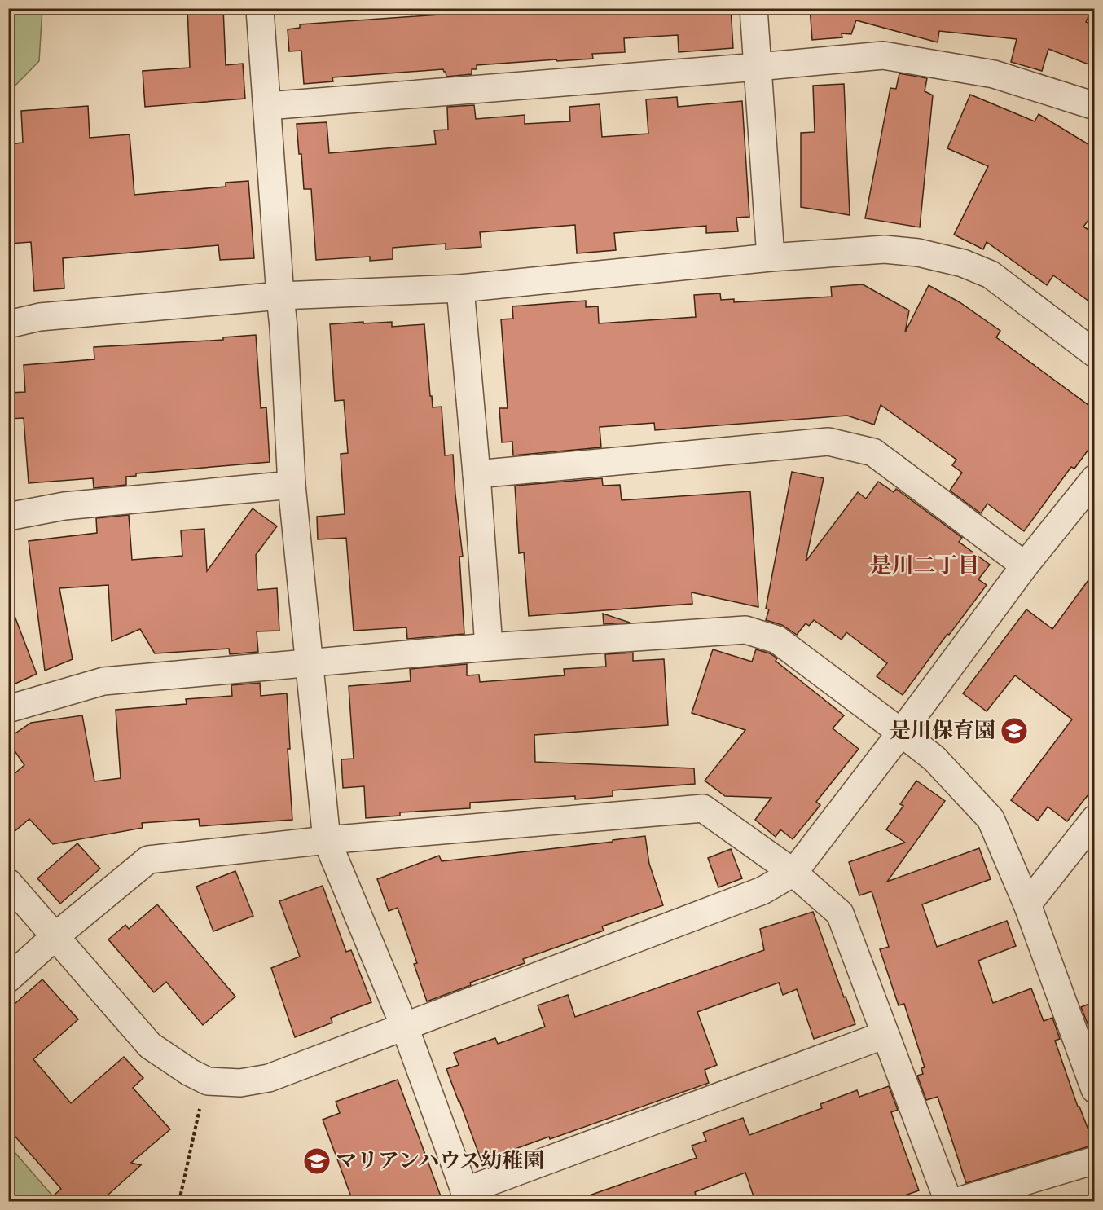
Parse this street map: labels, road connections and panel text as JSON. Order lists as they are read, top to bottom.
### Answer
{
  "districts": ["是川二丁目"],
  "places": {
    "school or university": ["是川保育園", "マリアンハウス幼稚園"]
  }
}
